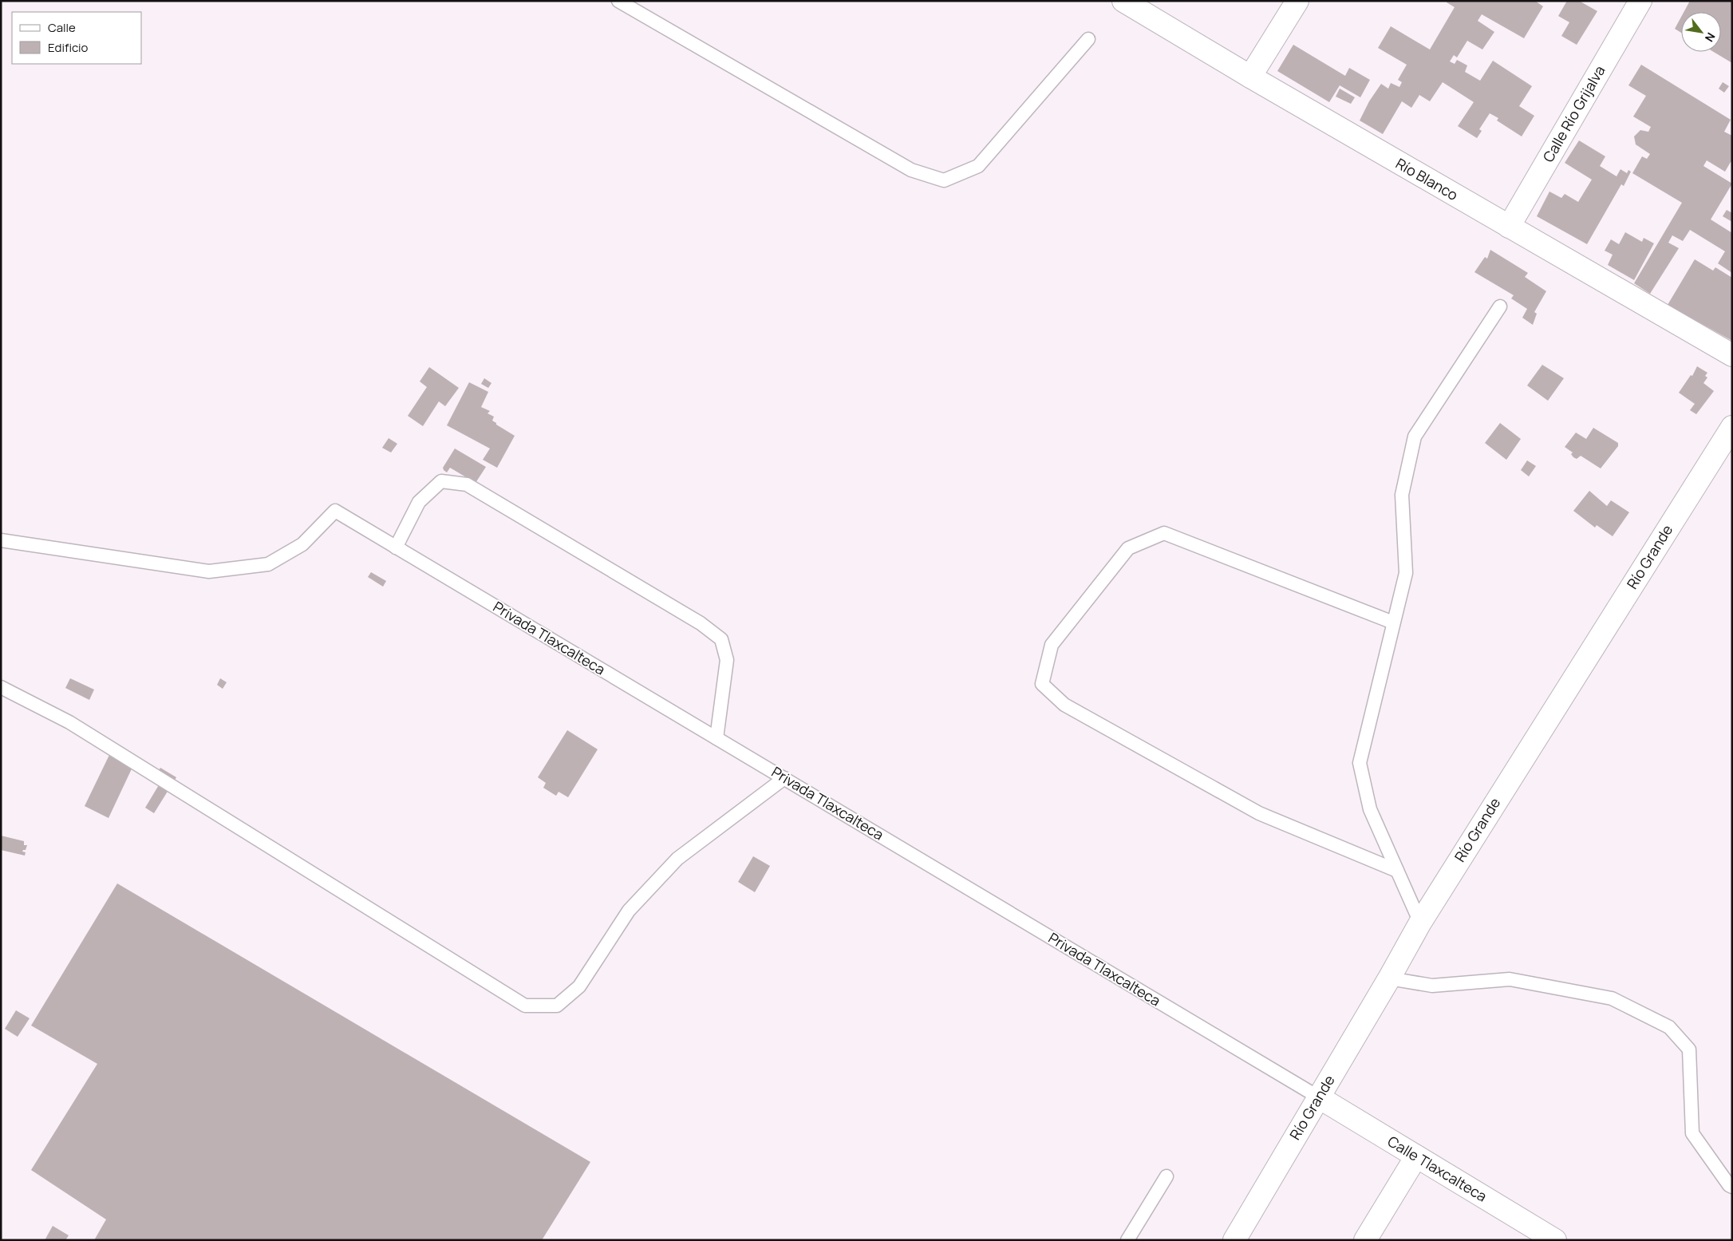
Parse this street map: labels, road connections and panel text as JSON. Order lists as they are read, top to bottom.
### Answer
{
  "streets": {
    "street": [
      "Calle Río Grijalva",
      "Río Blanco",
      "Río Grande",
      "Calle Tlaxcalteca"
    ],
    "lane": ["Privada Tlaxcalteca"]
  },
  "crossings": [
    ["Calle Río Grijalva", "Río Blanco"],
    ["Río Grande", "Privada Tlaxcalteca"],
    ["Río Grande", "Calle Tlaxcalteca"],
    ["Privada Tlaxcalteca", "Calle Tlaxcalteca"]
  ],
  "legend": ["Calle", "Edificio"],
  "north": "bottom right"
}
